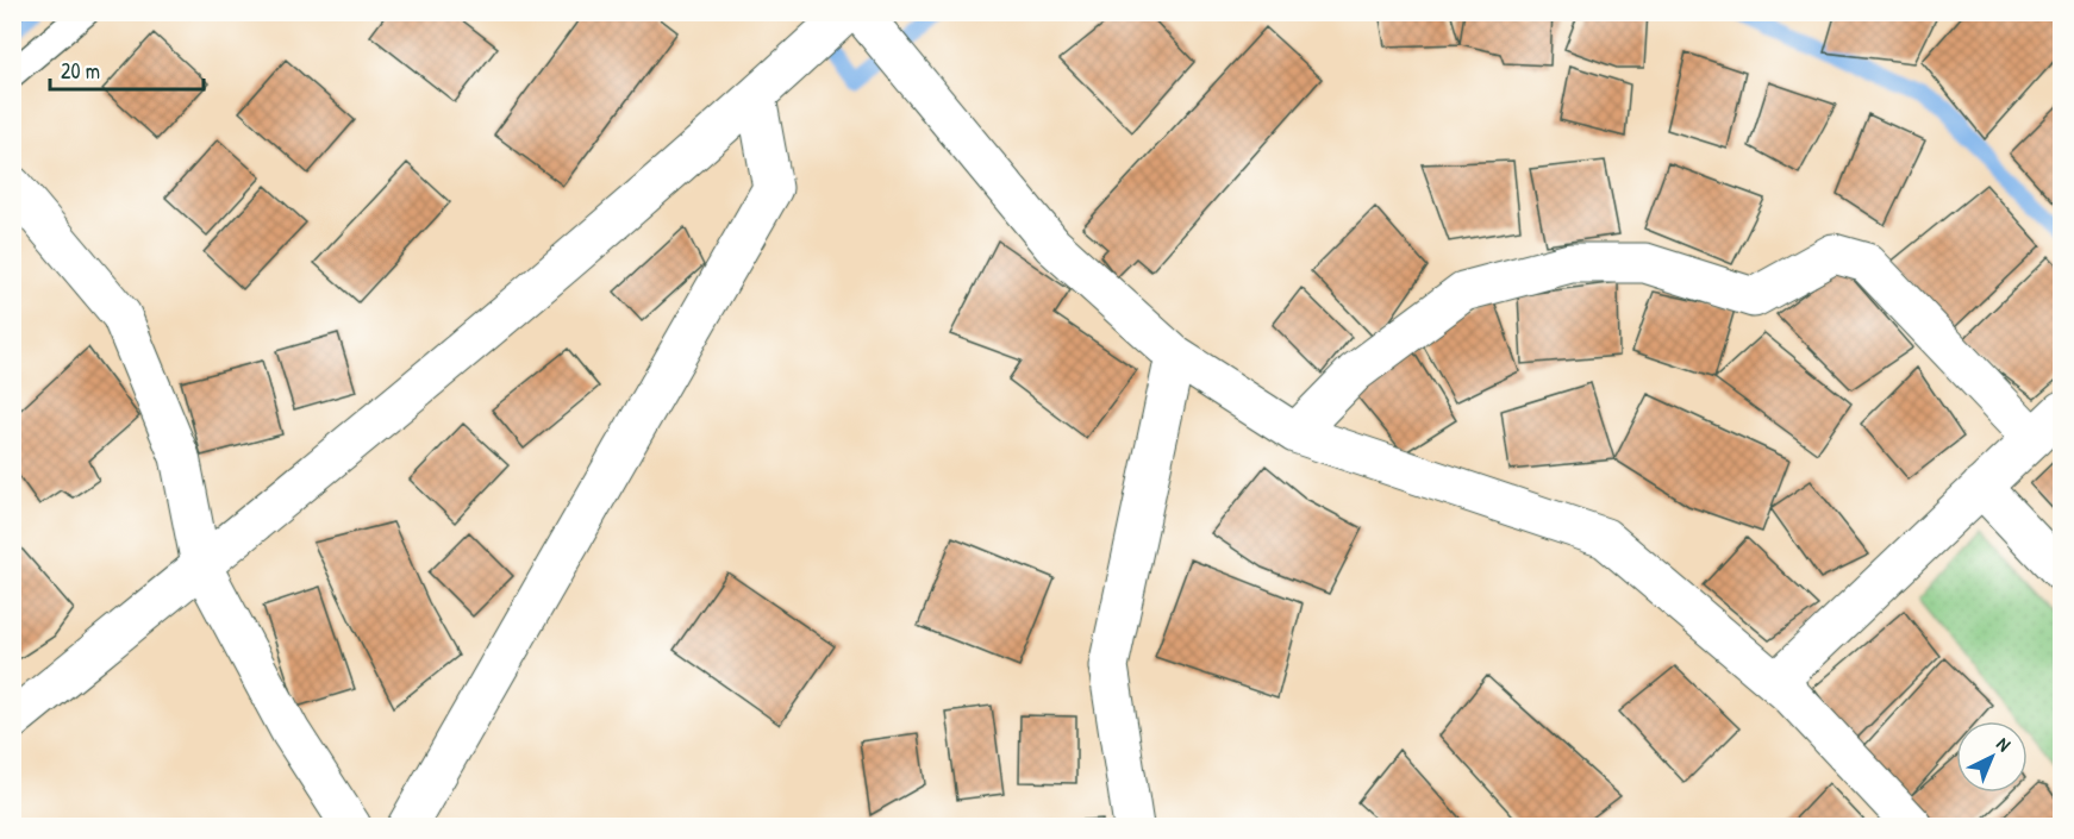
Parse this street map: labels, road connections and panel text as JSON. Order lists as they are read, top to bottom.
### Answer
{
  "scale_bar": "20 m",
  "north": "top right"
}
